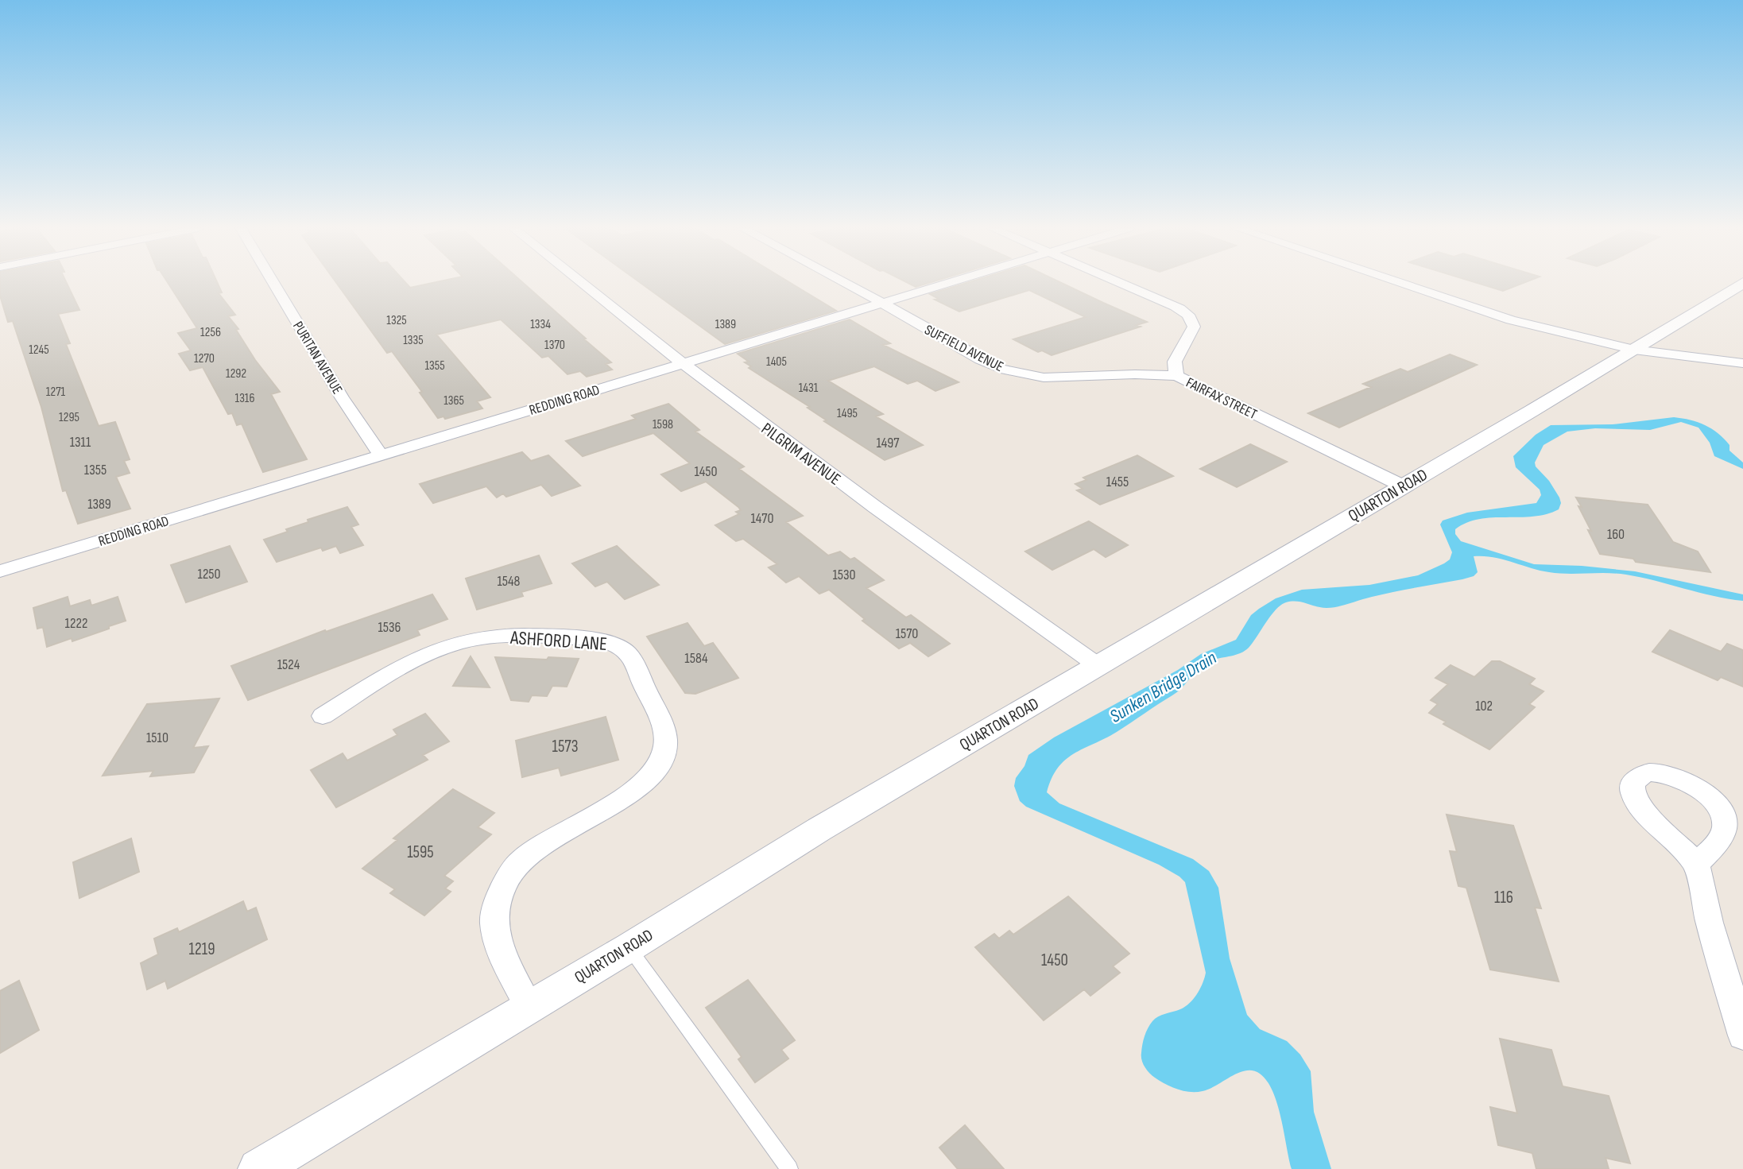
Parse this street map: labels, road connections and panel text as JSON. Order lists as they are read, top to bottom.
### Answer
{
  "streets": {
    "street": [
      "SUFFIELD AVENUE",
      "PURITAN AVENUE",
      "FAIRFAX STREET",
      "REDDING ROAD",
      "PILGRIM AVENUE",
      "QUARTON ROAD",
      "ASHFORD LANE"
    ]
  },
  "crossings": [
    ["SUFFIELD AVENUE", "FAIRFAX STREET"],
    ["SUFFIELD AVENUE", "REDDING ROAD"],
    ["PURITAN AVENUE", "REDDING ROAD"],
    ["FAIRFAX STREET", "QUARTON ROAD"],
    ["REDDING ROAD", "PILGRIM AVENUE"],
    ["PILGRIM AVENUE", "QUARTON ROAD"],
    ["QUARTON ROAD", "ASHFORD LANE"]
  ],
  "water": ["Sunken Bridge Drain"],
  "house_numbers": [
    "1325",
    "1334",
    "1389",
    "1256",
    "1335",
    "1370",
    "1245",
    "1270",
    "1405",
    "1355",
    "1292",
    "1431",
    "1271",
    "1316",
    "1365",
    "1495",
    "1295",
    "1598",
    "1311",
    "1497",
    "1355",
    "1450",
    "1455",
    "1389",
    "1470",
    "160",
    "1250",
    "1530",
    "1548",
    "1222",
    "1536",
    "1570",
    "1584",
    "1524",
    "102",
    "1510",
    "1573",
    "1595",
    "116",
    "1219",
    "1450"
  ]
}
